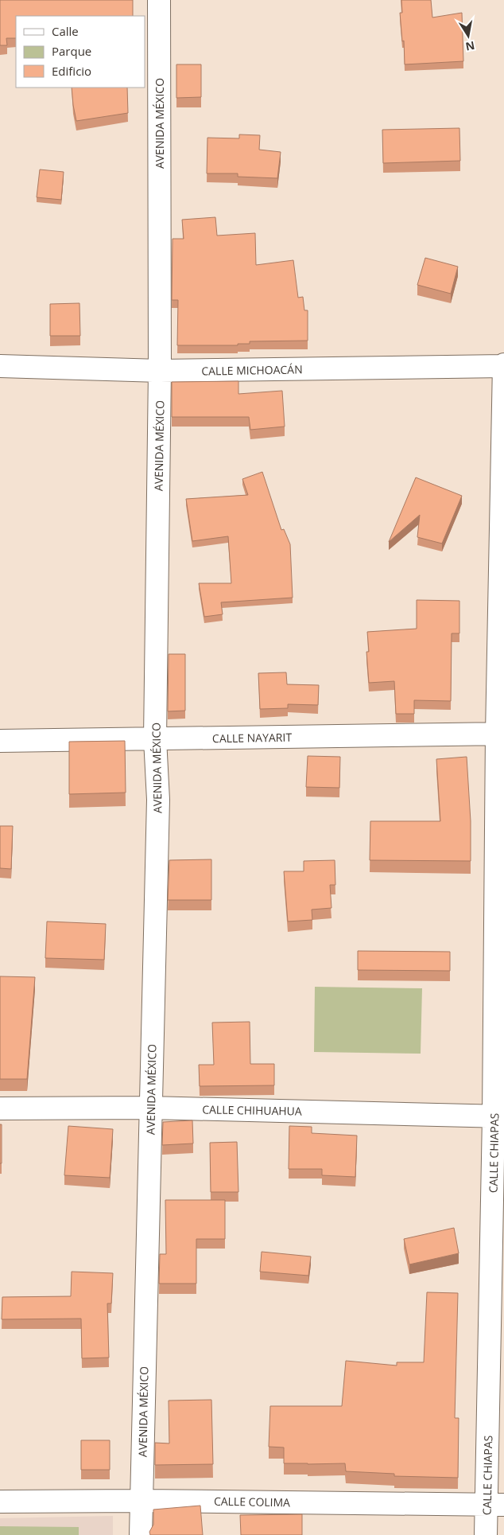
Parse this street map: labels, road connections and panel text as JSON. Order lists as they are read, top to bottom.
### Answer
{
  "streets": {
    "street": [
      "AVENIDA MÉXICO",
      "CALLE MICHOACÁN",
      "CALLE NAYARIT",
      "CALLE CHIHUAHUA",
      "CALLE CHIAPAS",
      "CALLE COLIMA"
    ]
  },
  "crossings": [
    ["AVENIDA MÉXICO", "CALLE MICHOACÁN"],
    ["AVENIDA MÉXICO", "CALLE NAYARIT"],
    ["AVENIDA MÉXICO", "CALLE CHIHUAHUA"],
    ["AVENIDA MÉXICO", "CALLE COLIMA"],
    ["CALLE MICHOACÁN", "CALLE CHIAPAS"],
    ["CALLE NAYARIT", "CALLE CHIAPAS"],
    ["CALLE CHIHUAHUA", "CALLE CHIAPAS"],
    ["CALLE CHIAPAS", "CALLE COLIMA"]
  ],
  "legend": ["Calle", "Parque", "Edificio"],
  "north": "bottom"
}
